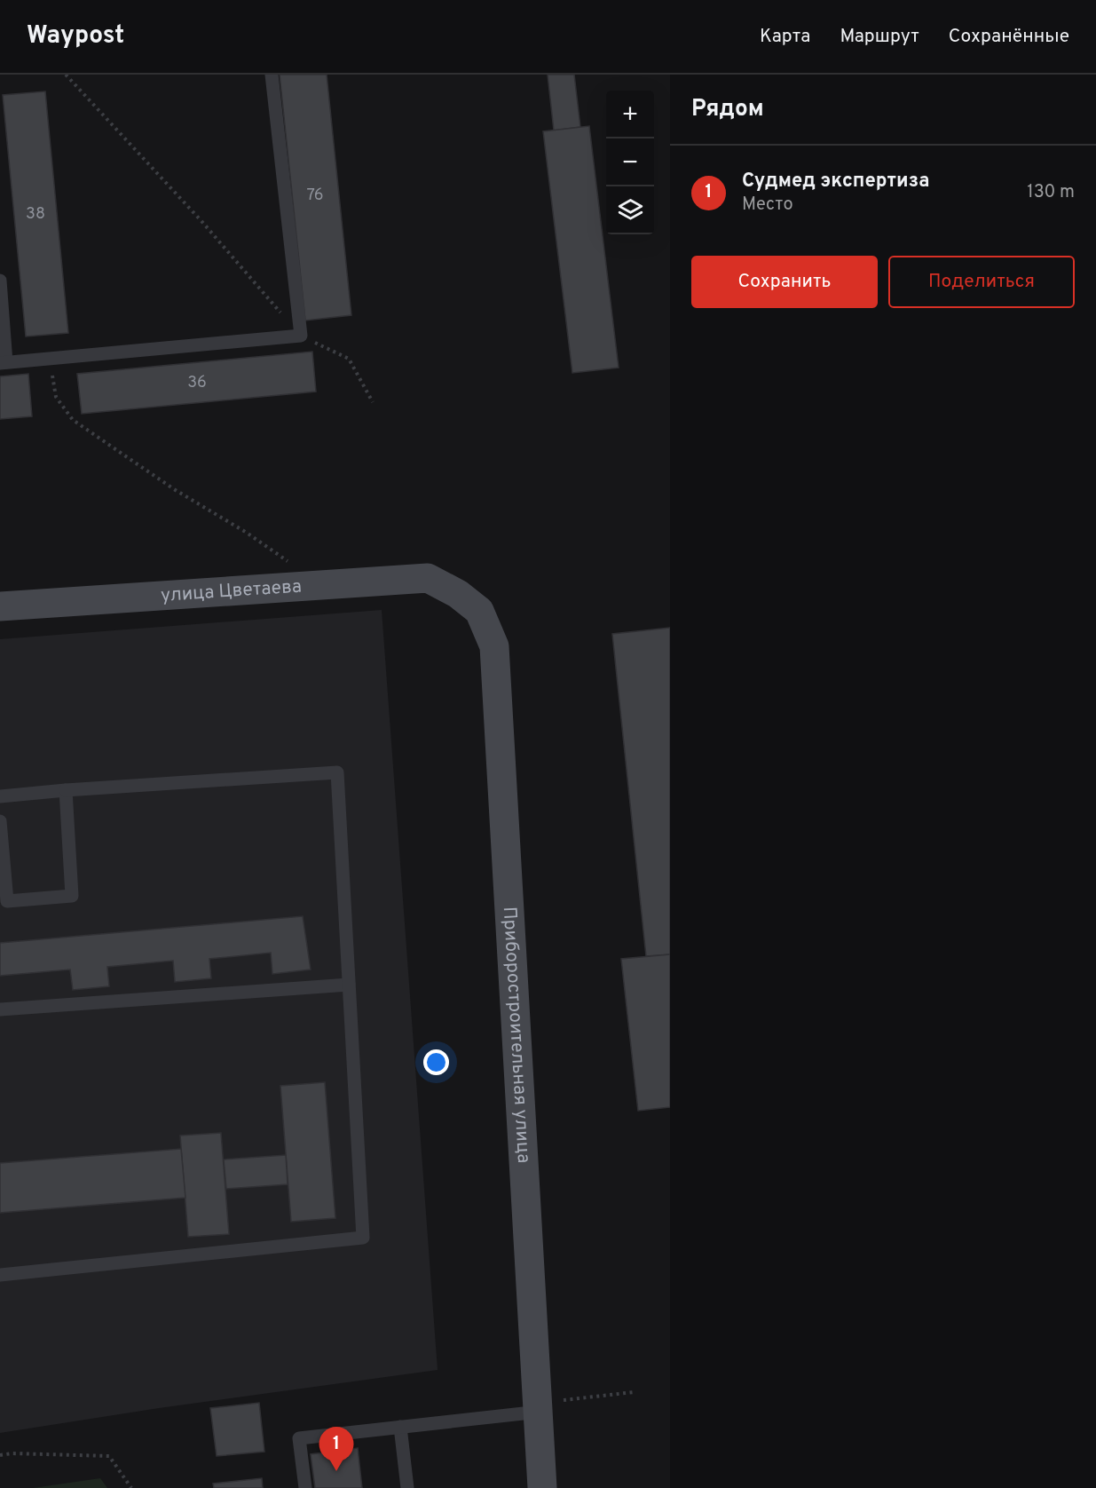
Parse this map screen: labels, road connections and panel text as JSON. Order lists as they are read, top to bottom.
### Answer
{
  "streets": {
    "main road": ["улица Цветаева", "Приборостроительная улица"]
  },
  "crossings": [
    ["улица Цветаева", "Приборостроительная улица"]
  ],
  "house_numbers": ["76", "38", "36"],
  "page": {
    "header": "Waypost",
    "nav": ["Карта", "Маршрут", "Сохранённые"],
    "heading": "Рядом",
    "map_buttons": ["+", "−"],
    "list": [
      {
        "mark": "1",
        "name": "Судмед экспертиза",
        "note": "Место",
        "value": "130 m"
      }
    ],
    "buttons": ["Сохранить", "Поделиться"],
    "pins": "1"
  }
}
